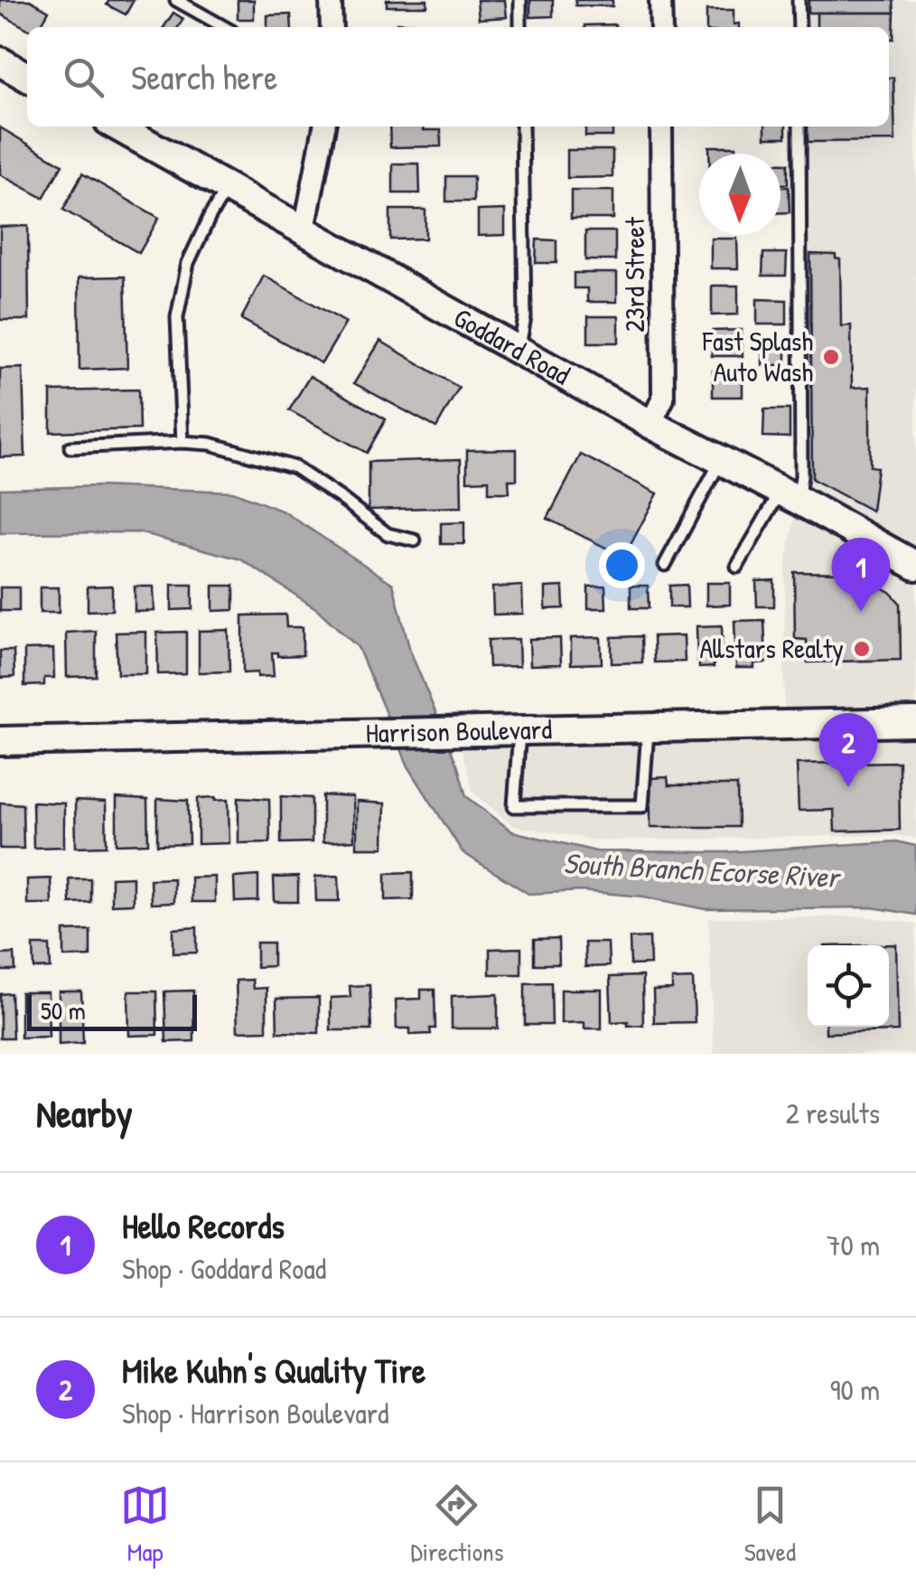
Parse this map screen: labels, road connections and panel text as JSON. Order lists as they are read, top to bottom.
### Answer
{
  "streets": {
    "street": ["23rd Street", "Goddard Road", "Harrison Boulevard"]
  },
  "crossings": [
    ["23rd Street", "Goddard Road"]
  ],
  "water": ["South Branch Ecorse River"],
  "places": ["Fast Splash Auto Wash", "Allstars Realty"],
  "scale_bar": "50 m",
  "north": "bottom",
  "page": {
    "search": "Search here",
    "pins": ["1", "2"],
    "scale": "50 m",
    "heading": ["Nearby", "2 results"],
    "list": [
      {
        "mark": "1",
        "name": "Hello Records",
        "note": "Shop · Goddard Road",
        "value": "70 m"
      },
      {
        "mark": "2",
        "name": "Mike Kuhn's Quality Tire",
        "note": "Shop · Harrison Boulevard",
        "value": "90 m"
      }
    ],
    "nav": ["Map", "Directions", "Saved"]
  }
}
